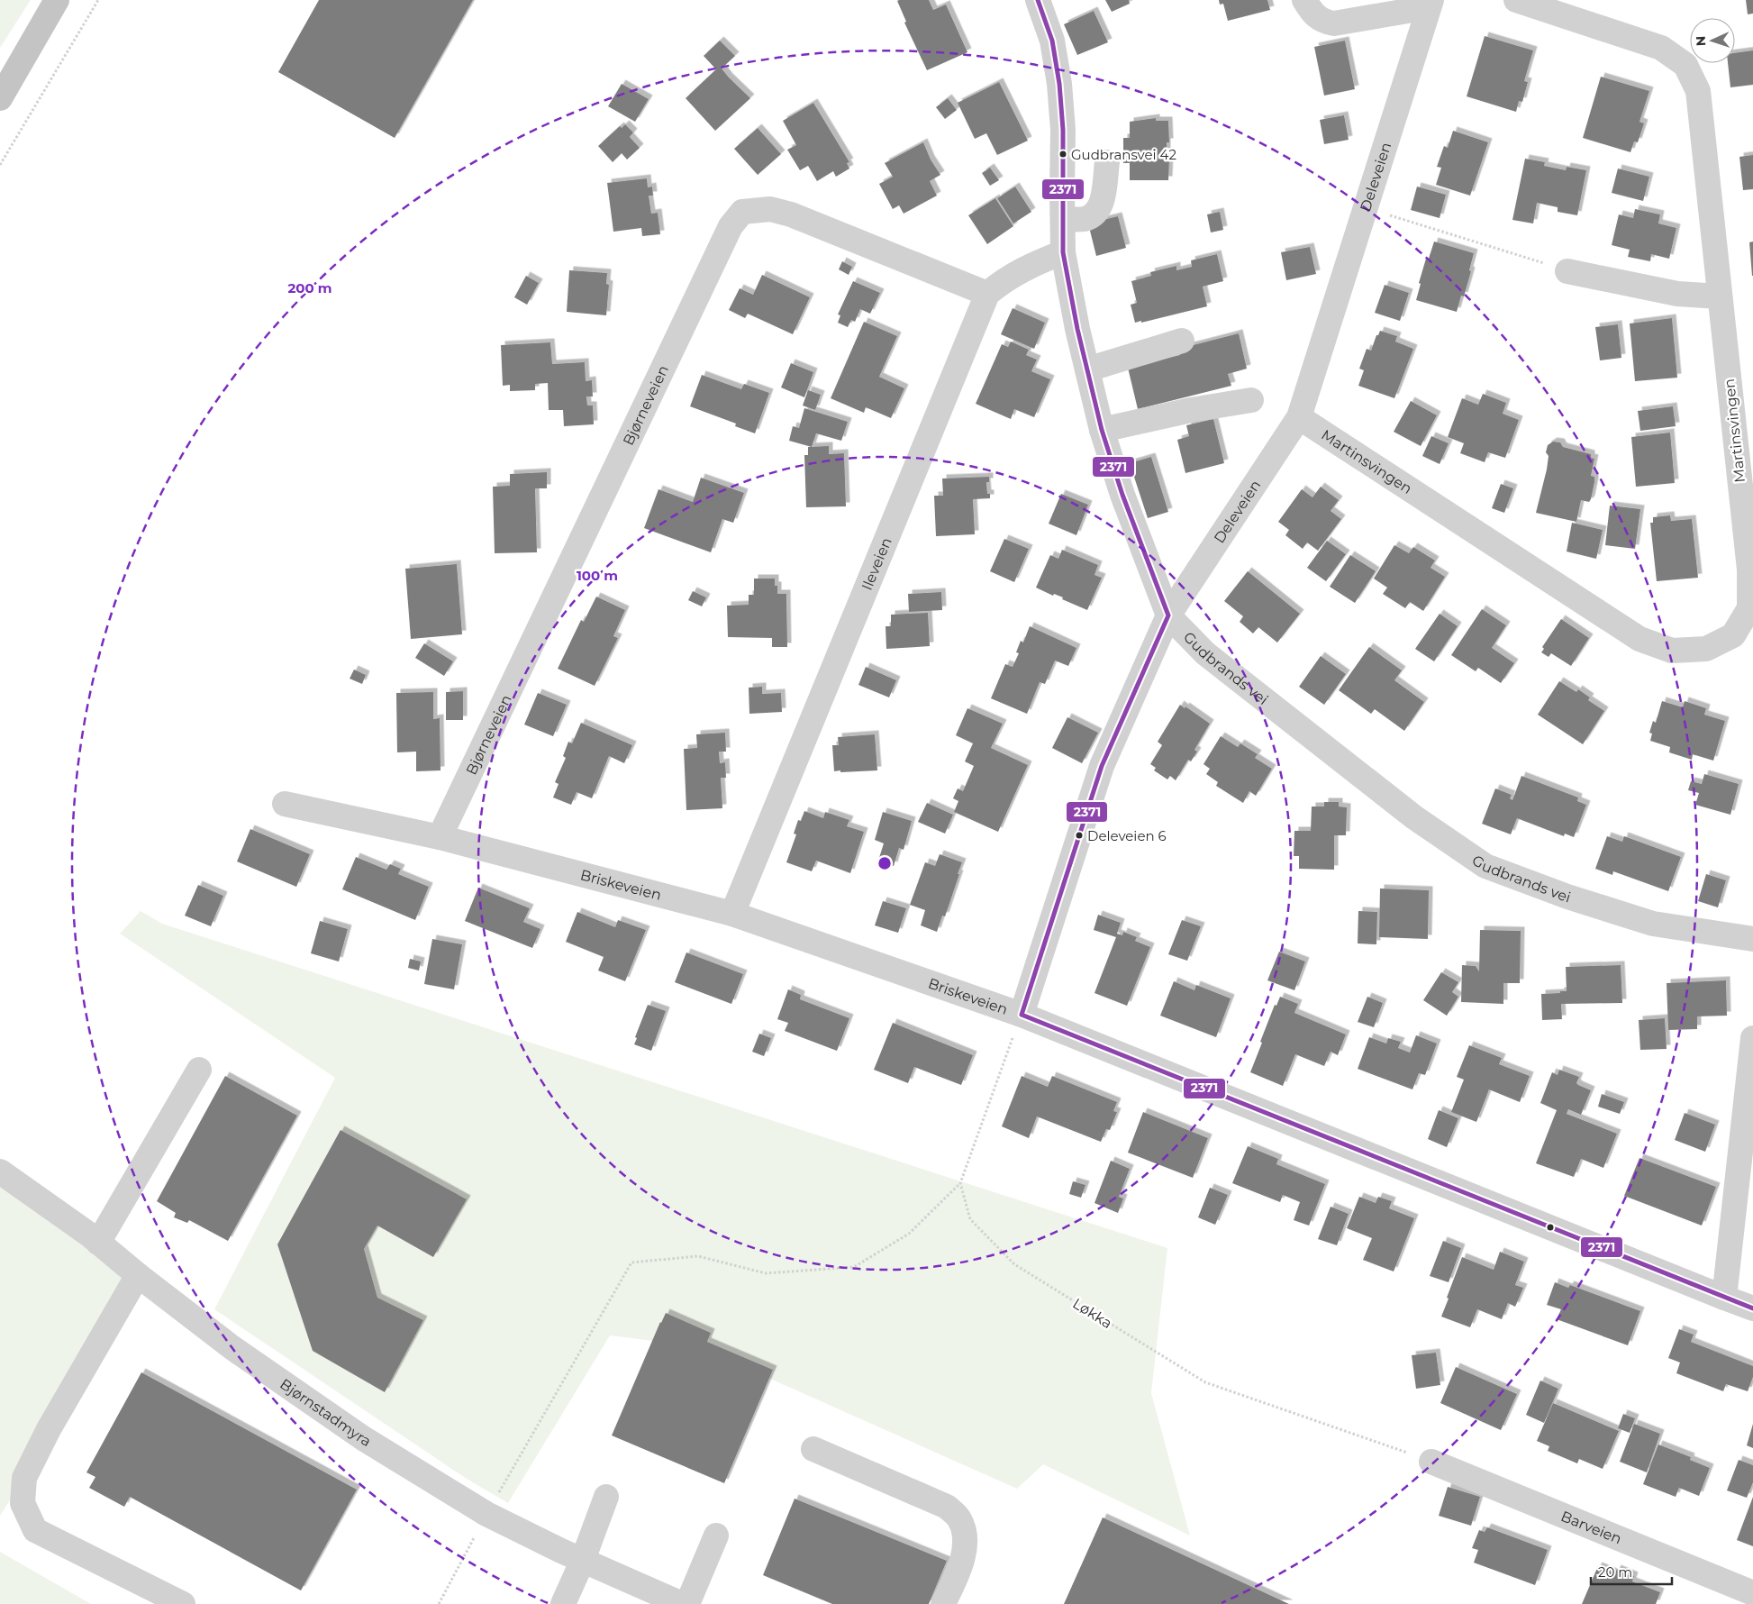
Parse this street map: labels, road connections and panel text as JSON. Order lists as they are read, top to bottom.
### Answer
{
  "streets": {
    "street": [
      "Deleveien",
      "Bjørneveien",
      "Martinsvingen",
      "Ileveien",
      "Gudbrands vei",
      "Briskeveien",
      "Bjørnstadmyra",
      "Barveien"
    ],
    "path": ["Løkka"]
  },
  "crossings": [
    ["Deleveien", "Martinsvingen"],
    ["Deleveien", "Gudbrands vei"],
    ["Deleveien", "Briskeveien"],
    ["Bjørneveien", "Ileveien"],
    ["Bjørneveien", "Briskeveien"],
    ["Ileveien", "Gudbrands vei"],
    ["Ileveien", "Briskeveien"],
    ["Løkka", "Barveien"]
  ],
  "places": ["Gudbransvei 42", "Deleveien 6"],
  "lines": ["transit line 2371"],
  "scale_bar": "20 m",
  "north": "left",
  "rings": ["200 m", "100 m"]
}
